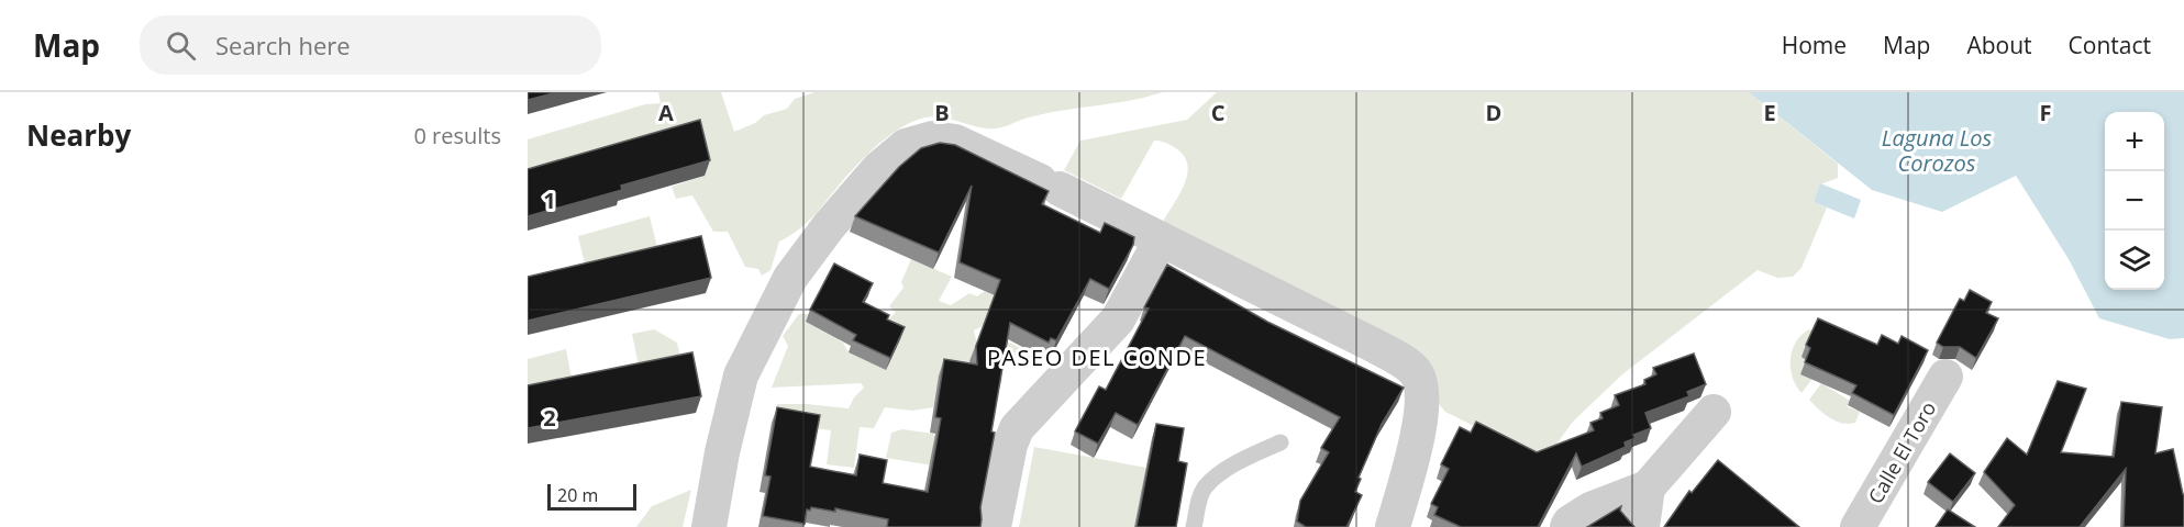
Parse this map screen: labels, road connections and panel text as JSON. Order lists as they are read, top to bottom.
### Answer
{
  "streets": {
    "street": ["Calle El Toro"]
  },
  "districts": ["PASEO DEL CONDE"],
  "water": ["Laguna Los Corozos"],
  "scale_bar": "20 m",
  "page": {
    "header": "Map",
    "search": "Search here",
    "nav": [
      "Home",
      "Map",
      "About",
      "Contact"
    ],
    "heading": ["Nearby", "0 results"],
    "map_buttons": ["+", "−"],
    "scale": "20 m"
  },
  "grid": {
    "columns": [
      "A",
      "B",
      "C",
      "D",
      "E",
      "F"
    ],
    "rows": ["1", "2"]
  }
}
